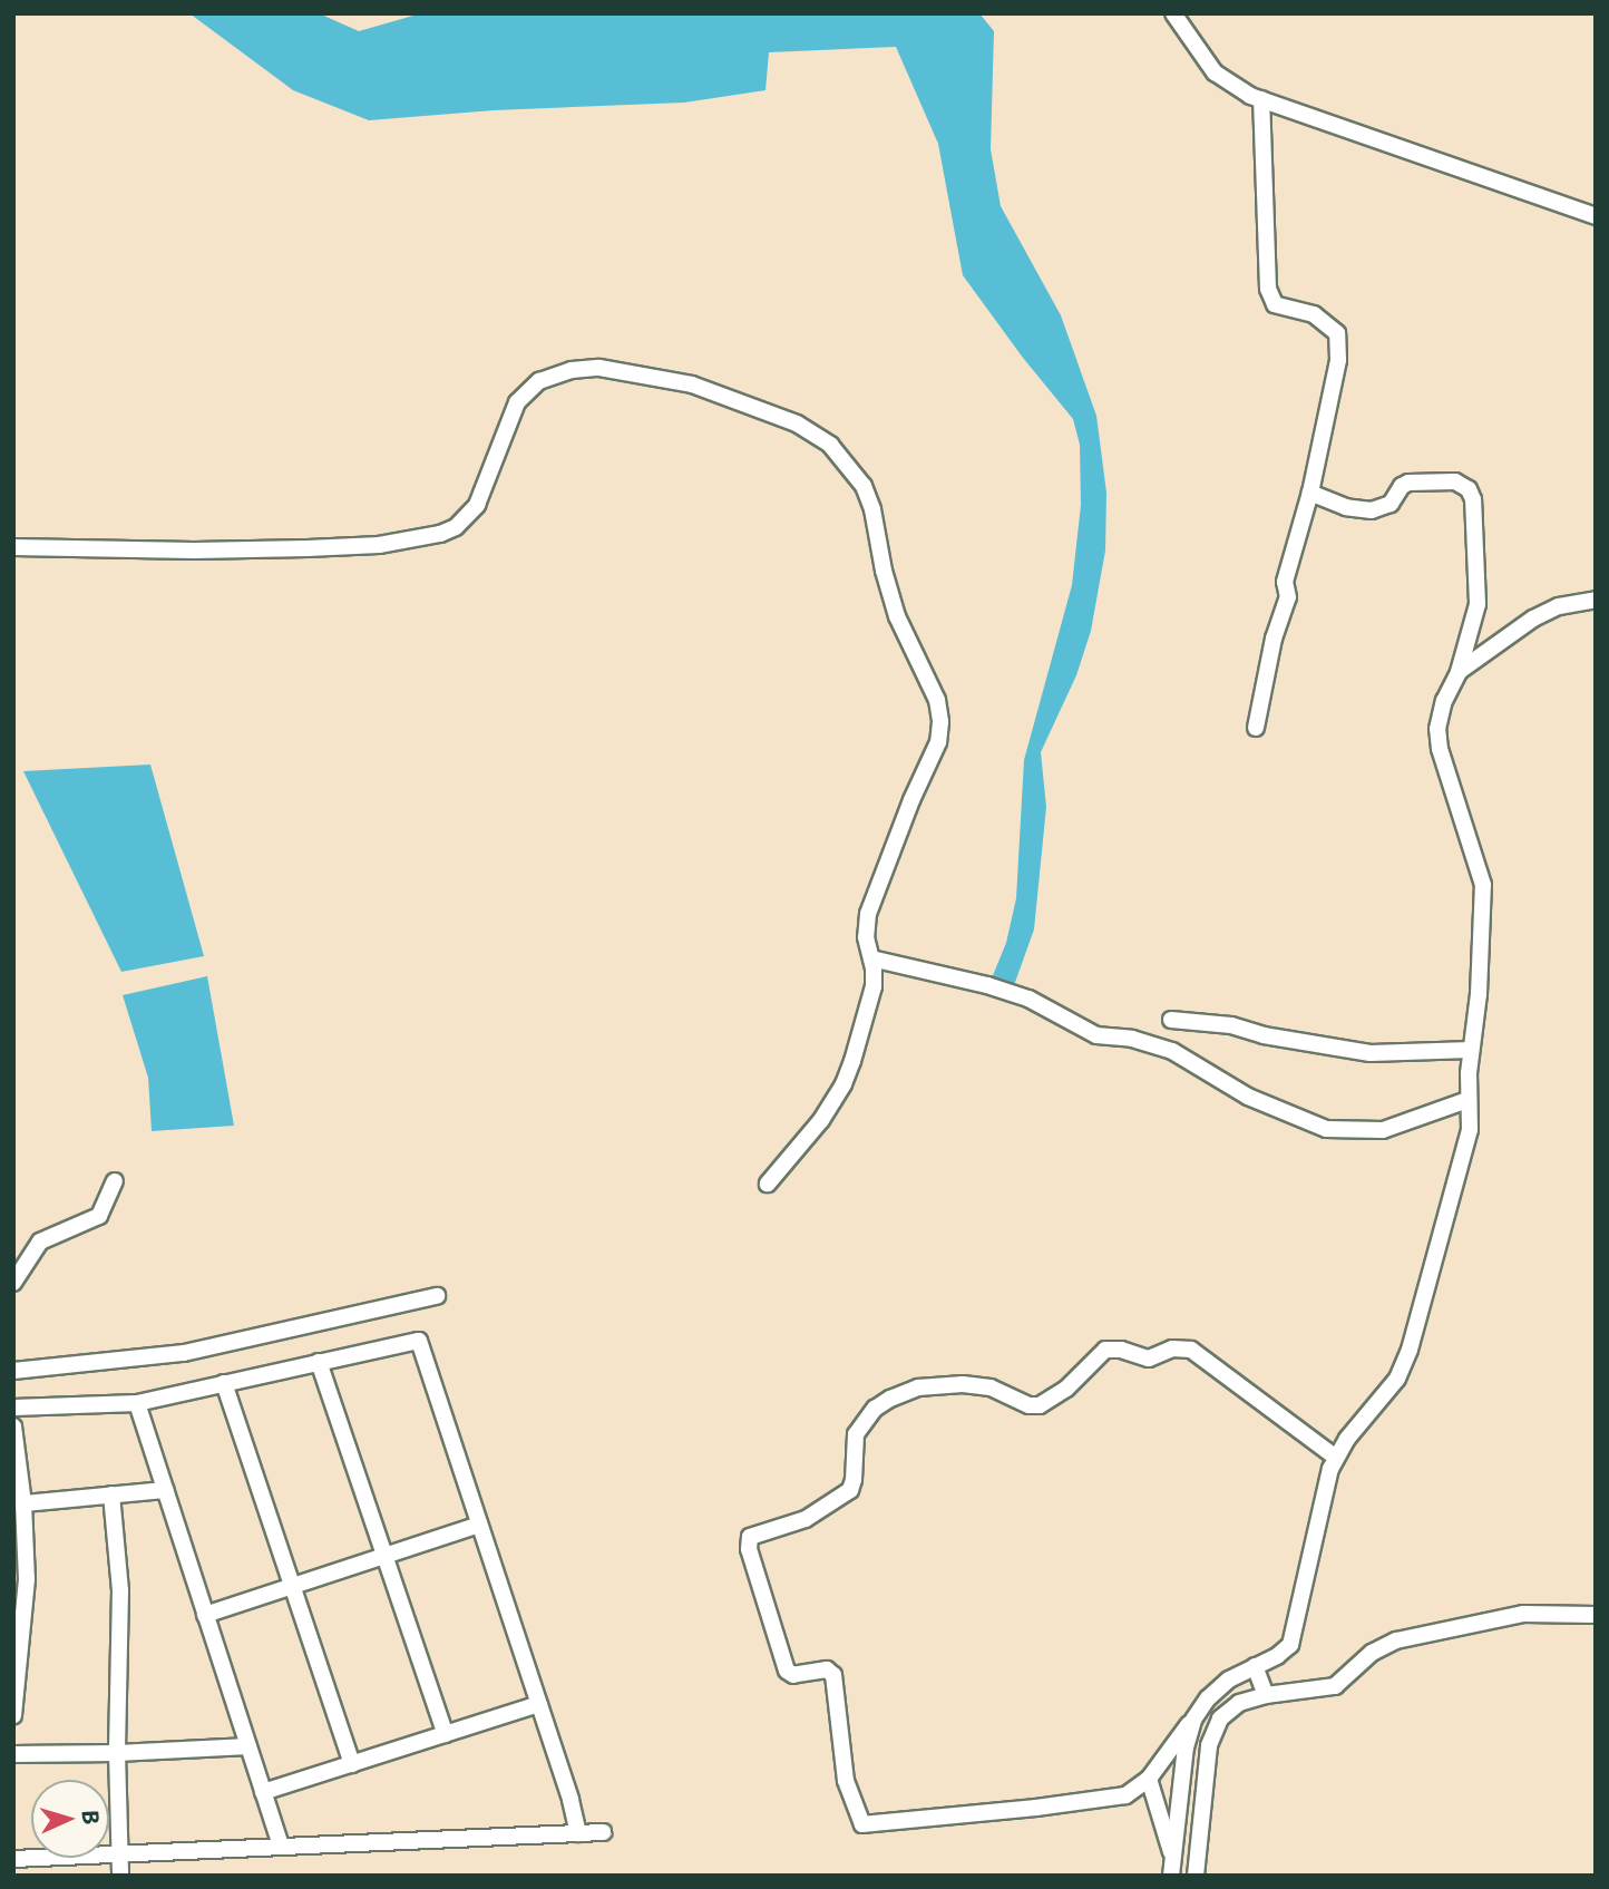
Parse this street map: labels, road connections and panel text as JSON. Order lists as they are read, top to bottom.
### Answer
{
  "north": "right"
}
